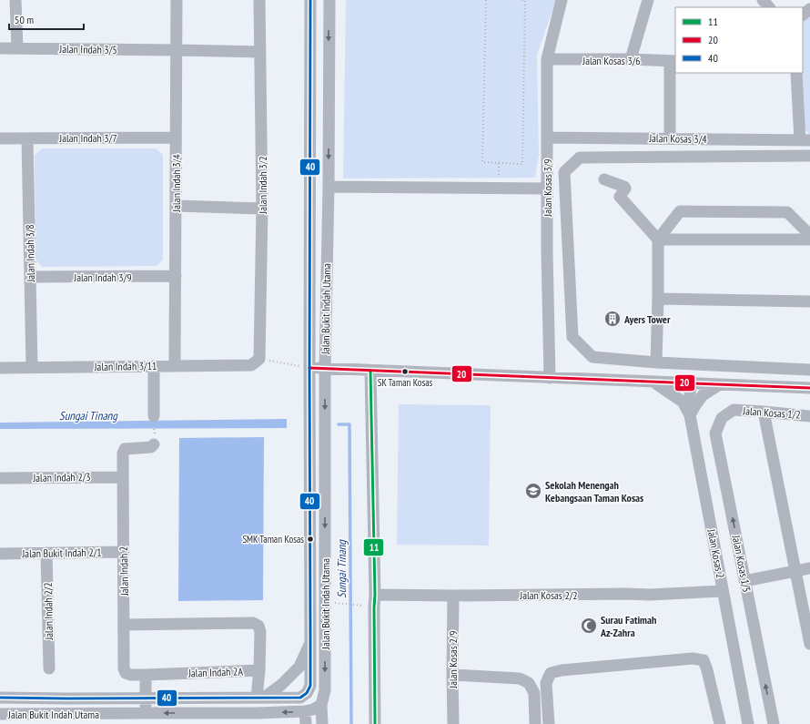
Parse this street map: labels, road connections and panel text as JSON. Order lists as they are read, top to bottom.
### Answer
{
  "streets": {
    "street": [
      "Jalan Indah 3/5",
      "Jalan Kosas 3/6",
      "Jalan Indah 3/7",
      "Jalan Kosas 3/4",
      "Jalan Indah 3/4",
      "Jalan Indah 3/2",
      "Jalan Kosas 3/9",
      "Jalan Indah 3/8",
      "Jalan Indah 3/9",
      "Jalan Bukit Indah Utama",
      "Jalan Indah 3/11",
      "Jalan Kosas 1/2",
      "Jalan Indah 2/3",
      "Jalan Bukit Indah 2/1",
      "Jalan Kosas 2",
      "Jalan Kosas 1/5",
      "Jalan Indah 2",
      "Jalan Kosas 2/2",
      "Jalan Indah 2/2",
      "Jalan Kosas 2/9",
      "Jalan Indah 2A"
    ]
  },
  "crossings": [
    ["Jalan Indah 3/5", "Jalan Indah 3/4"],
    ["Jalan Indah 3/5", "Jalan Indah 3/2"],
    ["Jalan Kosas 3/6", "Jalan Kosas 3/9"],
    ["Jalan Indah 3/7", "Jalan Indah 3/4"],
    ["Jalan Indah 3/7", "Jalan Indah 3/8"],
    ["Jalan Kosas 3/4", "Jalan Kosas 3/9"],
    ["Jalan Indah 3/4", "Jalan Indah 3/9"],
    ["Jalan Indah 3/4", "Jalan Indah 3/11"],
    ["Jalan Indah 3/2", "Jalan Indah 3/11"],
    ["Jalan Indah 3/8", "Jalan Indah 3/9"],
    ["Jalan Indah 3/8", "Jalan Indah 3/11"],
    ["Jalan Bukit Indah Utama", "Jalan Indah 2A"],
    ["Jalan Kosas 1/2", "Jalan Kosas 1/5"],
    ["Jalan Indah 2/3", "Jalan Indah 2"],
    ["Jalan Bukit Indah 2/1", "Jalan Indah 2"],
    ["Jalan Bukit Indah 2/1", "Jalan Indah 2/2"],
    ["Jalan Kosas 2", "Jalan Kosas 2/2"],
    ["Jalan Indah 2", "Jalan Indah 2A"],
    ["Jalan Kosas 2/2", "Jalan Kosas 2/9"]
  ],
  "water": ["Sungai Tinang"],
  "places": {
    "building": ["Ayers Tower"],
    "other": ["SK Taman Kosas", "SMK Taman Kosas"],
    "school or university": ["Sekolah Menengah Kebangsaan Taman Kosas"],
    "mosque": ["Surau Fatimah Az-Zahra"]
  },
  "lines": ["transit line 40", "transit line 20", "transit line 11"],
  "legend": ["11", "20", "40"],
  "scale_bar": "50 m"
}
